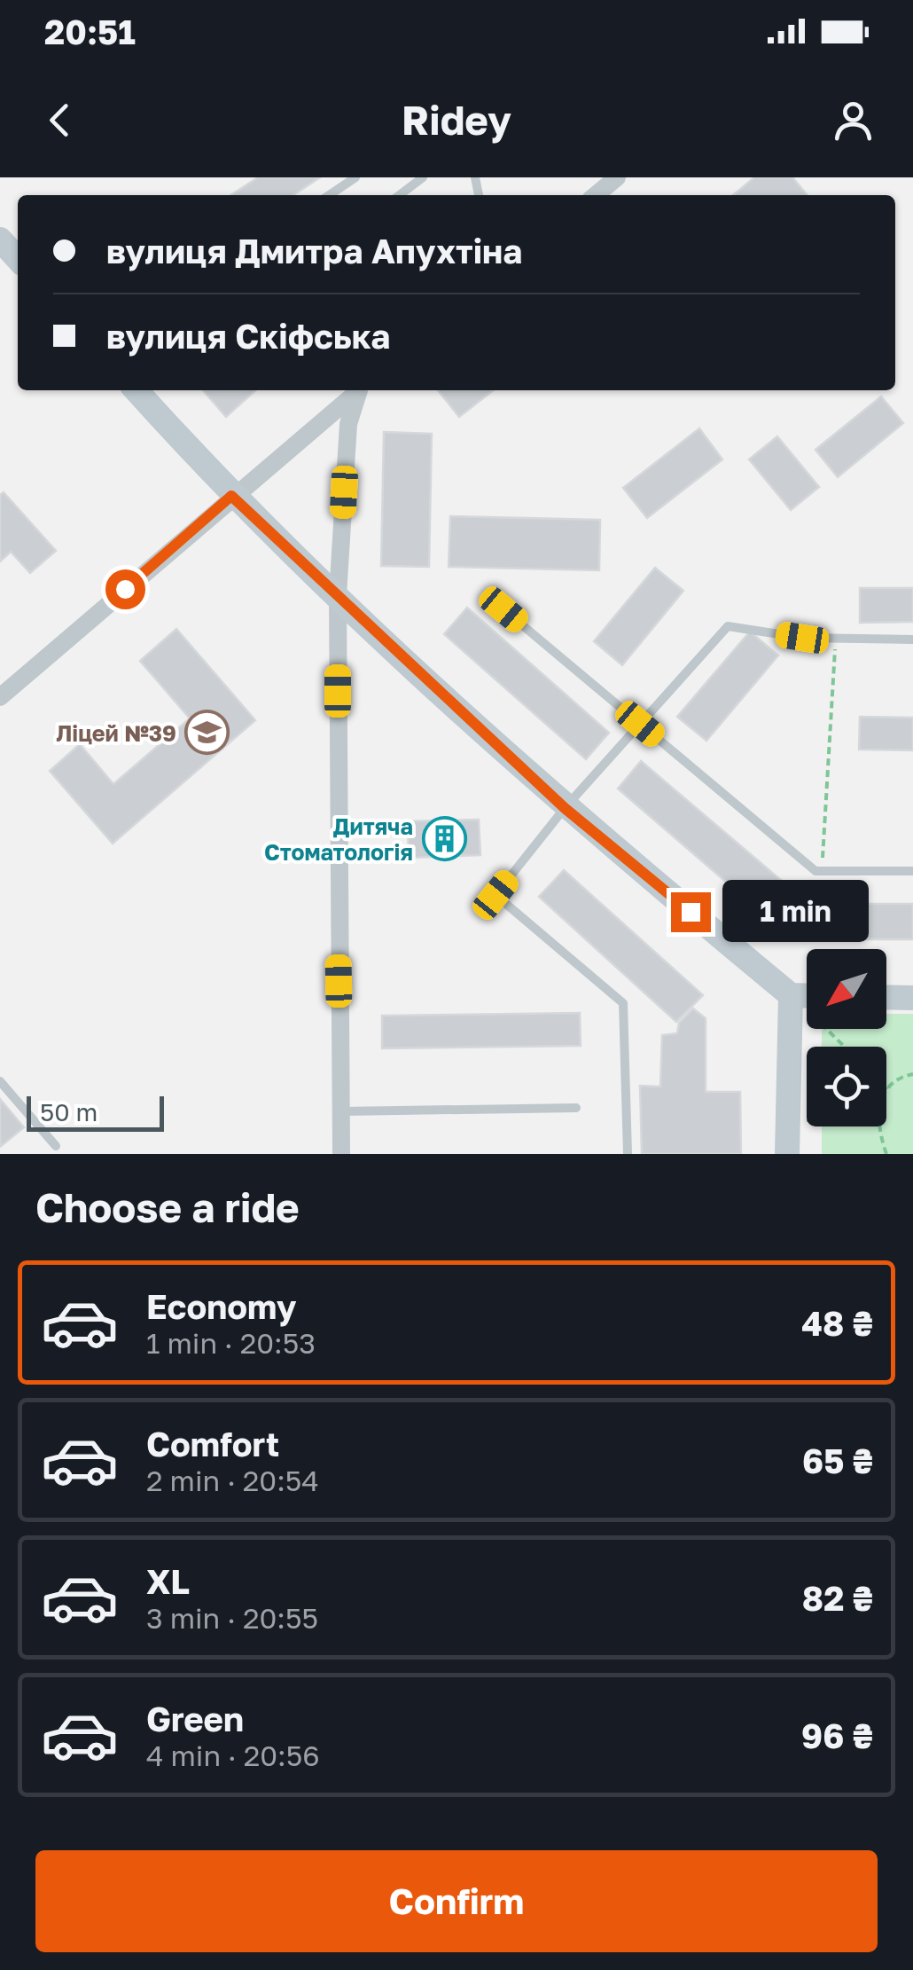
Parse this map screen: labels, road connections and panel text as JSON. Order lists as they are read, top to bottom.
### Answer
{
  "places": {
    "school or university": ["Ліцей №39"],
    "building": ["Дитяча Стоматологія"]
  },
  "scale_bar": "50 m",
  "north": "bottom left",
  "page": {
    "status": "20:51",
    "header": "Ridey",
    "banner": ["вулиця Дмитра Апухтіна", "вулиця Скіфська"],
    "bubble": "1 min",
    "scale": "50 m",
    "heading": "Choose a ride",
    "list": [
      {
        "name": "Economy",
        "note": "1 min · 20:53",
        "value": "48 ₴"
      },
      {
        "name": "Comfort",
        "note": "2 min · 20:54",
        "value": "65 ₴"
      },
      {
        "name": "XL",
        "note": "3 min · 20:55",
        "value": "82 ₴"
      },
      {
        "name": "Green",
        "note": "4 min · 20:56",
        "value": "96 ₴"
      }
    ],
    "buttons": "Confirm"
  }
}
